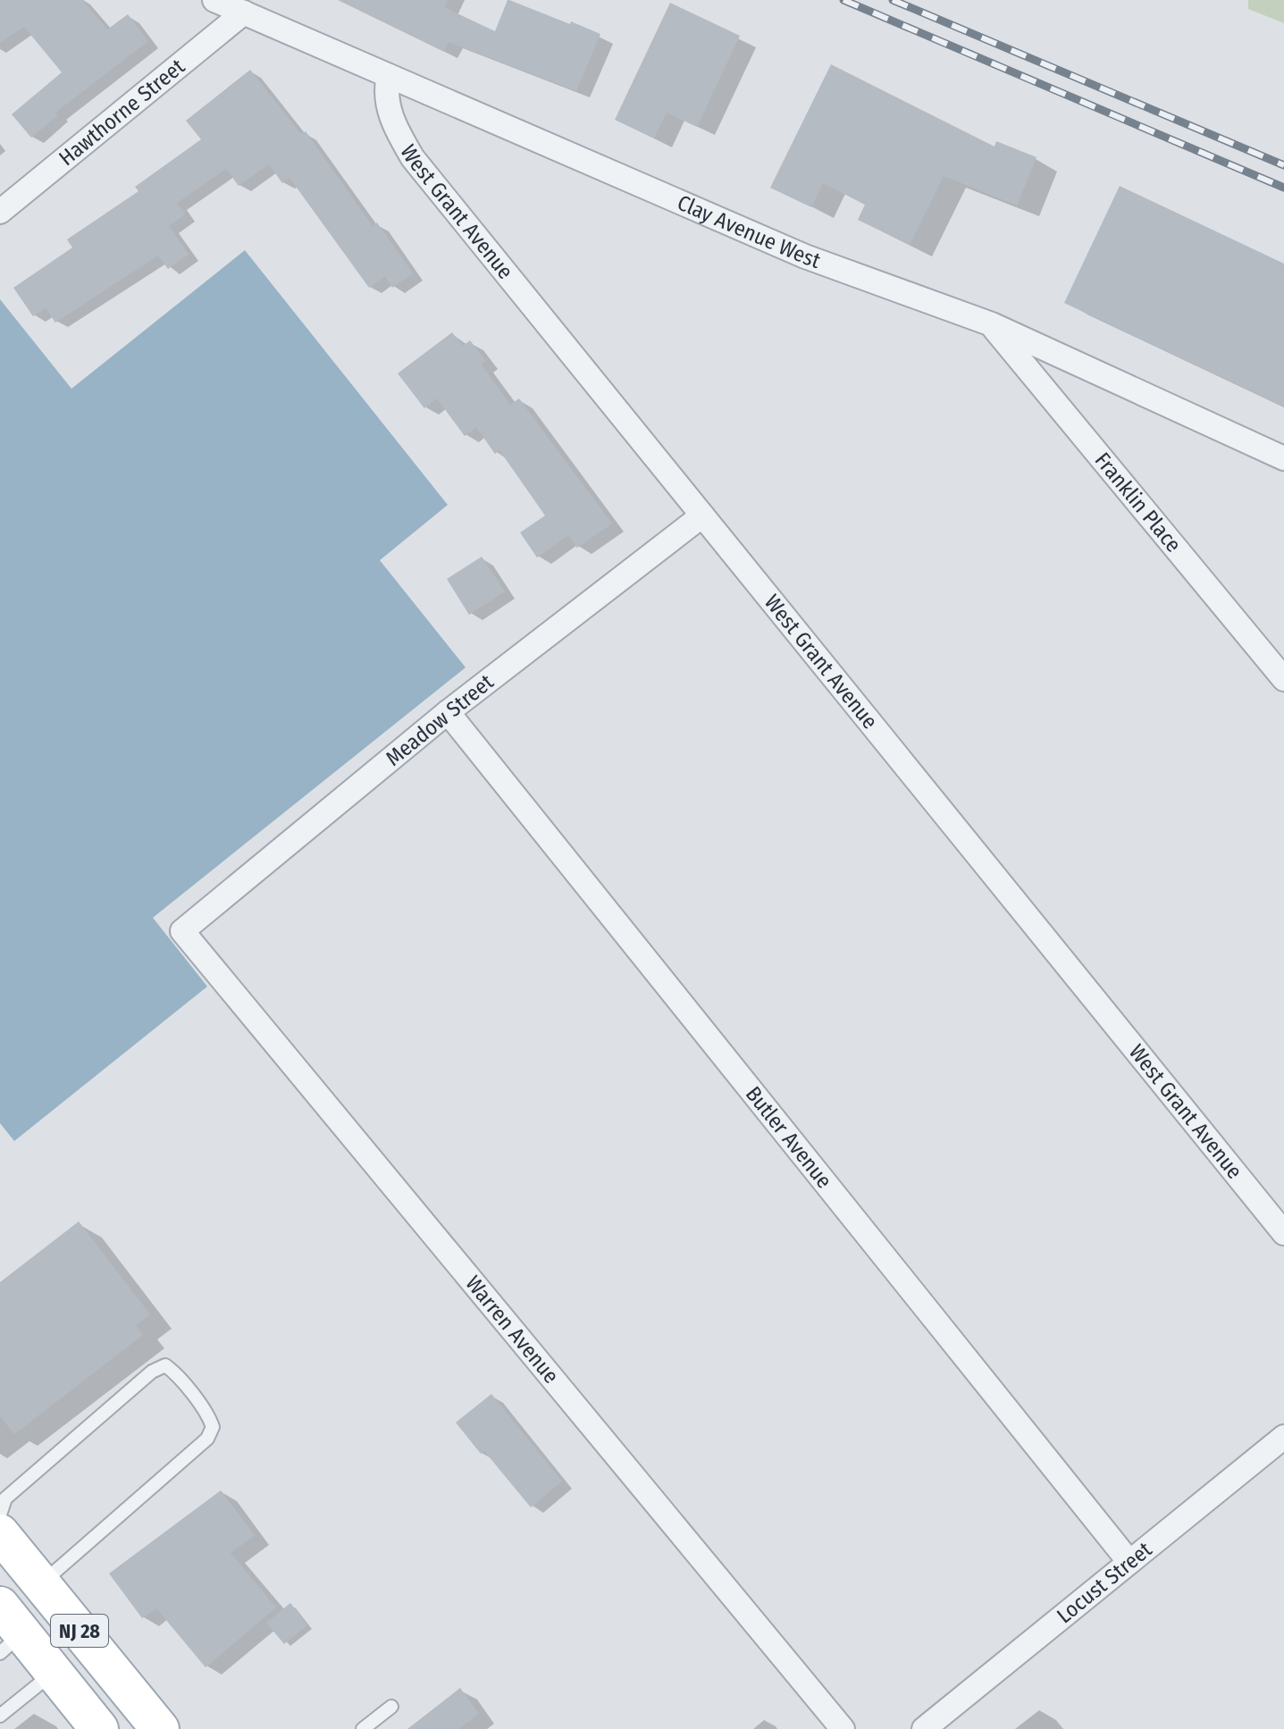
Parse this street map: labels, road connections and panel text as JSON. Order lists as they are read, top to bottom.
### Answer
{
  "streets": {
    "main road": ["NJ 28"],
    "street": [
      "Hawthorne Street",
      "West Grant Avenue",
      "Clay Avenue West",
      "Franklin Place",
      "Meadow Street",
      "Butler Avenue",
      "Warren Avenue",
      "Locust Street"
    ]
  },
  "crossings": [
    ["Hawthorne Street", "Clay Avenue West"],
    ["West Grant Avenue", "Clay Avenue West"],
    ["West Grant Avenue", "Meadow Street"],
    ["Clay Avenue West", "Franklin Place"],
    ["Meadow Street", "Butler Avenue"],
    ["Meadow Street", "Warren Avenue"],
    ["Butler Avenue", "Locust Street"]
  ]
}
